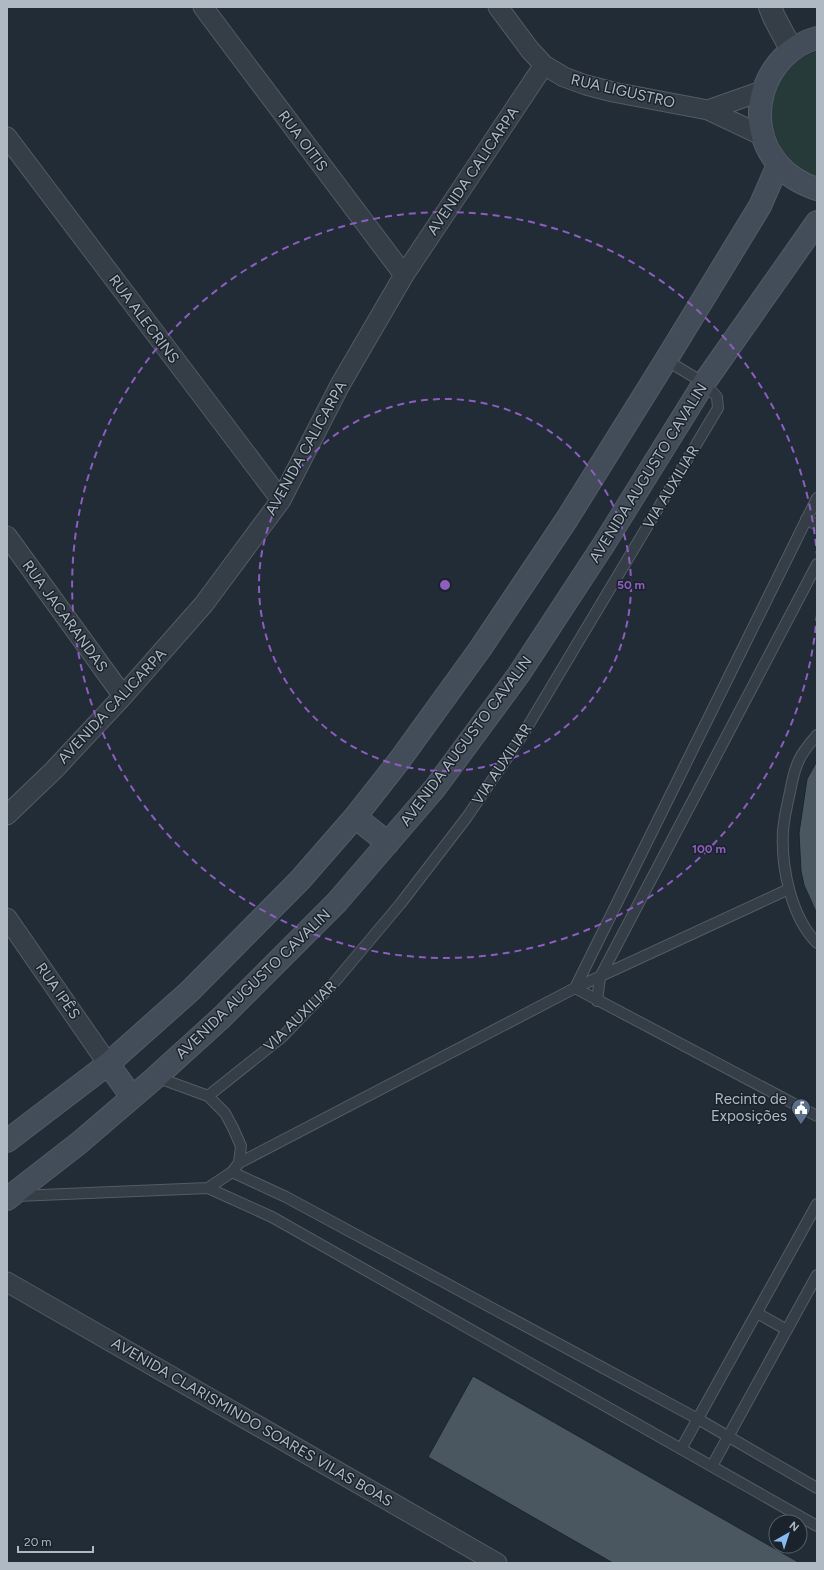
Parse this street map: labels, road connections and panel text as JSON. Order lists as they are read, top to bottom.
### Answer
{
  "streets": {
    "main road": ["AVENIDA AUGUSTO CAVALIN"],
    "street": [
      "RUA LIGUSTRO",
      "RUA OITIS",
      "AVENIDA CALICARPA",
      "RUA ALECRINS",
      "RUA JACARANDAS",
      "RUA IPÊS",
      "AVENIDA CLARISMINDO SOARES VILAS BOAS"
    ],
    "lane": ["VIA AUXILIAR"]
  },
  "crossings": [
    ["RUA LIGUSTRO", "AVENIDA CALICARPA"],
    ["RUA OITIS", "AVENIDA CALICARPA"],
    ["AVENIDA CALICARPA", "RUA ALECRINS"],
    ["AVENIDA CALICARPA", "RUA JACARANDAS"],
    ["AVENIDA AUGUSTO CAVALIN", "VIA AUXILIAR"]
  ],
  "places": {
    "public building": ["Recinto de Exposições"]
  },
  "scale_bar": "20 m",
  "north": "top right",
  "rings": ["50 m", "100 m"]
}
